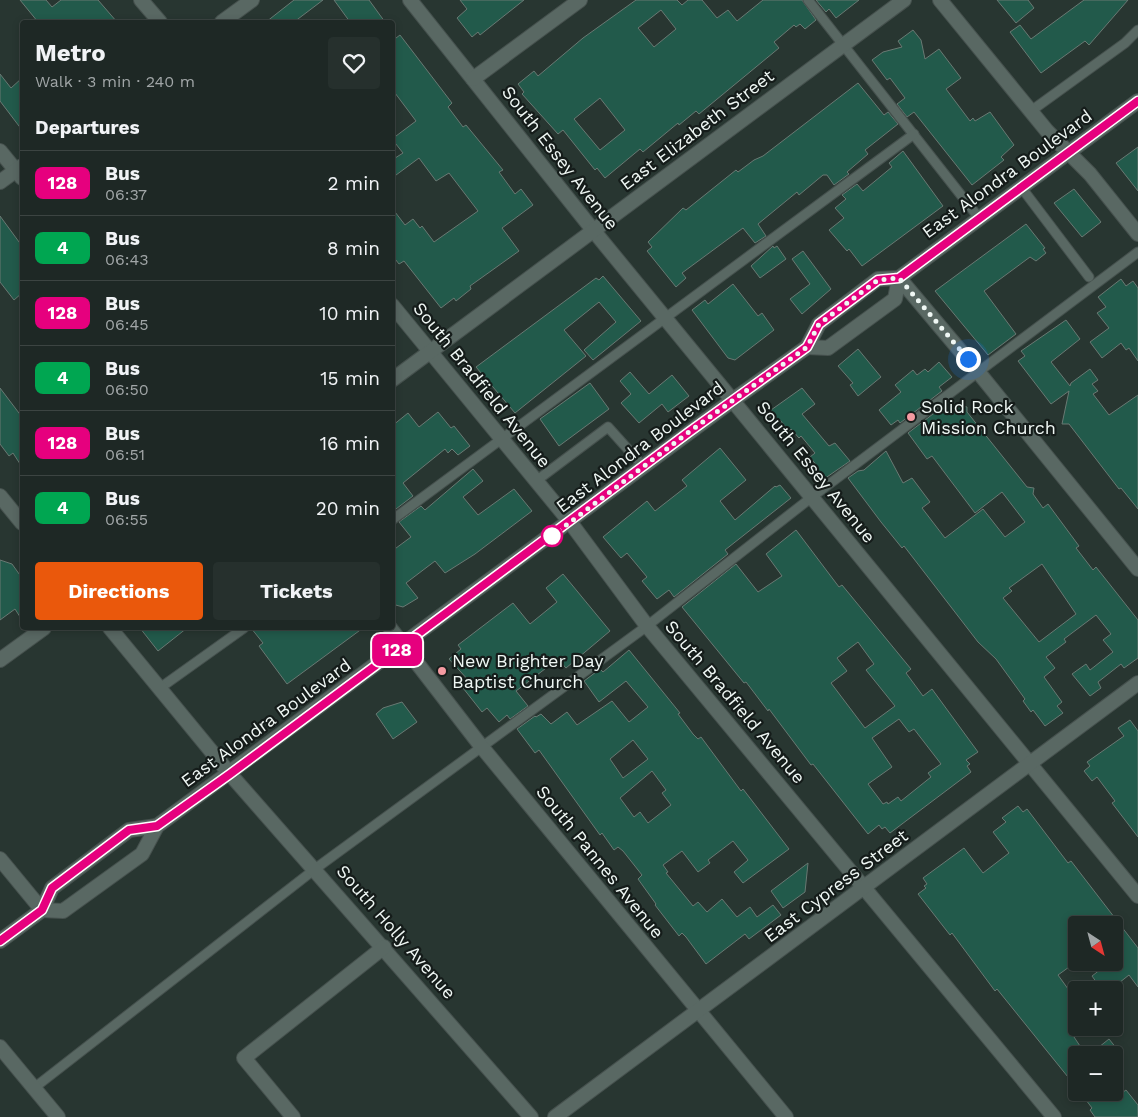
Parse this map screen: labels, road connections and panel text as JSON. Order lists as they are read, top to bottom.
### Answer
{
  "streets": {
    "street": [
      "East Elizabeth Street",
      "South Essey Avenue",
      "East Alondra Boulevard",
      "South Bradfield Avenue",
      "South Pannes Avenue",
      "East Cypress Street",
      "South Holly Avenue"
    ]
  },
  "crossings": [
    ["East Elizabeth Street", "South Essey Avenue"],
    ["East Elizabeth Street", "South Bradfield Avenue"],
    ["South Essey Avenue", "East Alondra Boulevard"],
    ["South Essey Avenue", "East Cypress Street"],
    ["East Alondra Boulevard", "South Bradfield Avenue"],
    ["East Alondra Boulevard", "South Pannes Avenue"],
    ["East Alondra Boulevard", "South Holly Avenue"],
    ["South Bradfield Avenue", "East Cypress Street"],
    ["South Pannes Avenue", "East Cypress Street"]
  ],
  "places": ["Solid Rock Mission Church", "New Brighter Day Baptist Church"],
  "lines": ["bus line 128"],
  "north": "bottom right",
  "page": {
    "on_map": "128",
    "heading": [
      ["Metro", "Walk · 3 min · 240 m"],
      "Departures"
    ],
    "list": [
      {
        "mark": "128",
        "name": "Bus",
        "note": "06:37",
        "value": "2 min"
      },
      {
        "mark": "4",
        "name": "Bus",
        "note": "06:43",
        "value": "8 min"
      },
      {
        "mark": "128",
        "name": "Bus",
        "note": "06:45",
        "value": "10 min"
      },
      {
        "mark": "4",
        "name": "Bus",
        "note": "06:50",
        "value": "15 min"
      },
      {
        "mark": "128",
        "name": "Bus",
        "note": "06:51",
        "value": "16 min"
      },
      {
        "mark": "4",
        "name": "Bus",
        "note": "06:55",
        "value": "20 min"
      }
    ],
    "buttons": ["Directions", "Tickets"],
    "map_buttons": ["+", "−"]
  }
}
